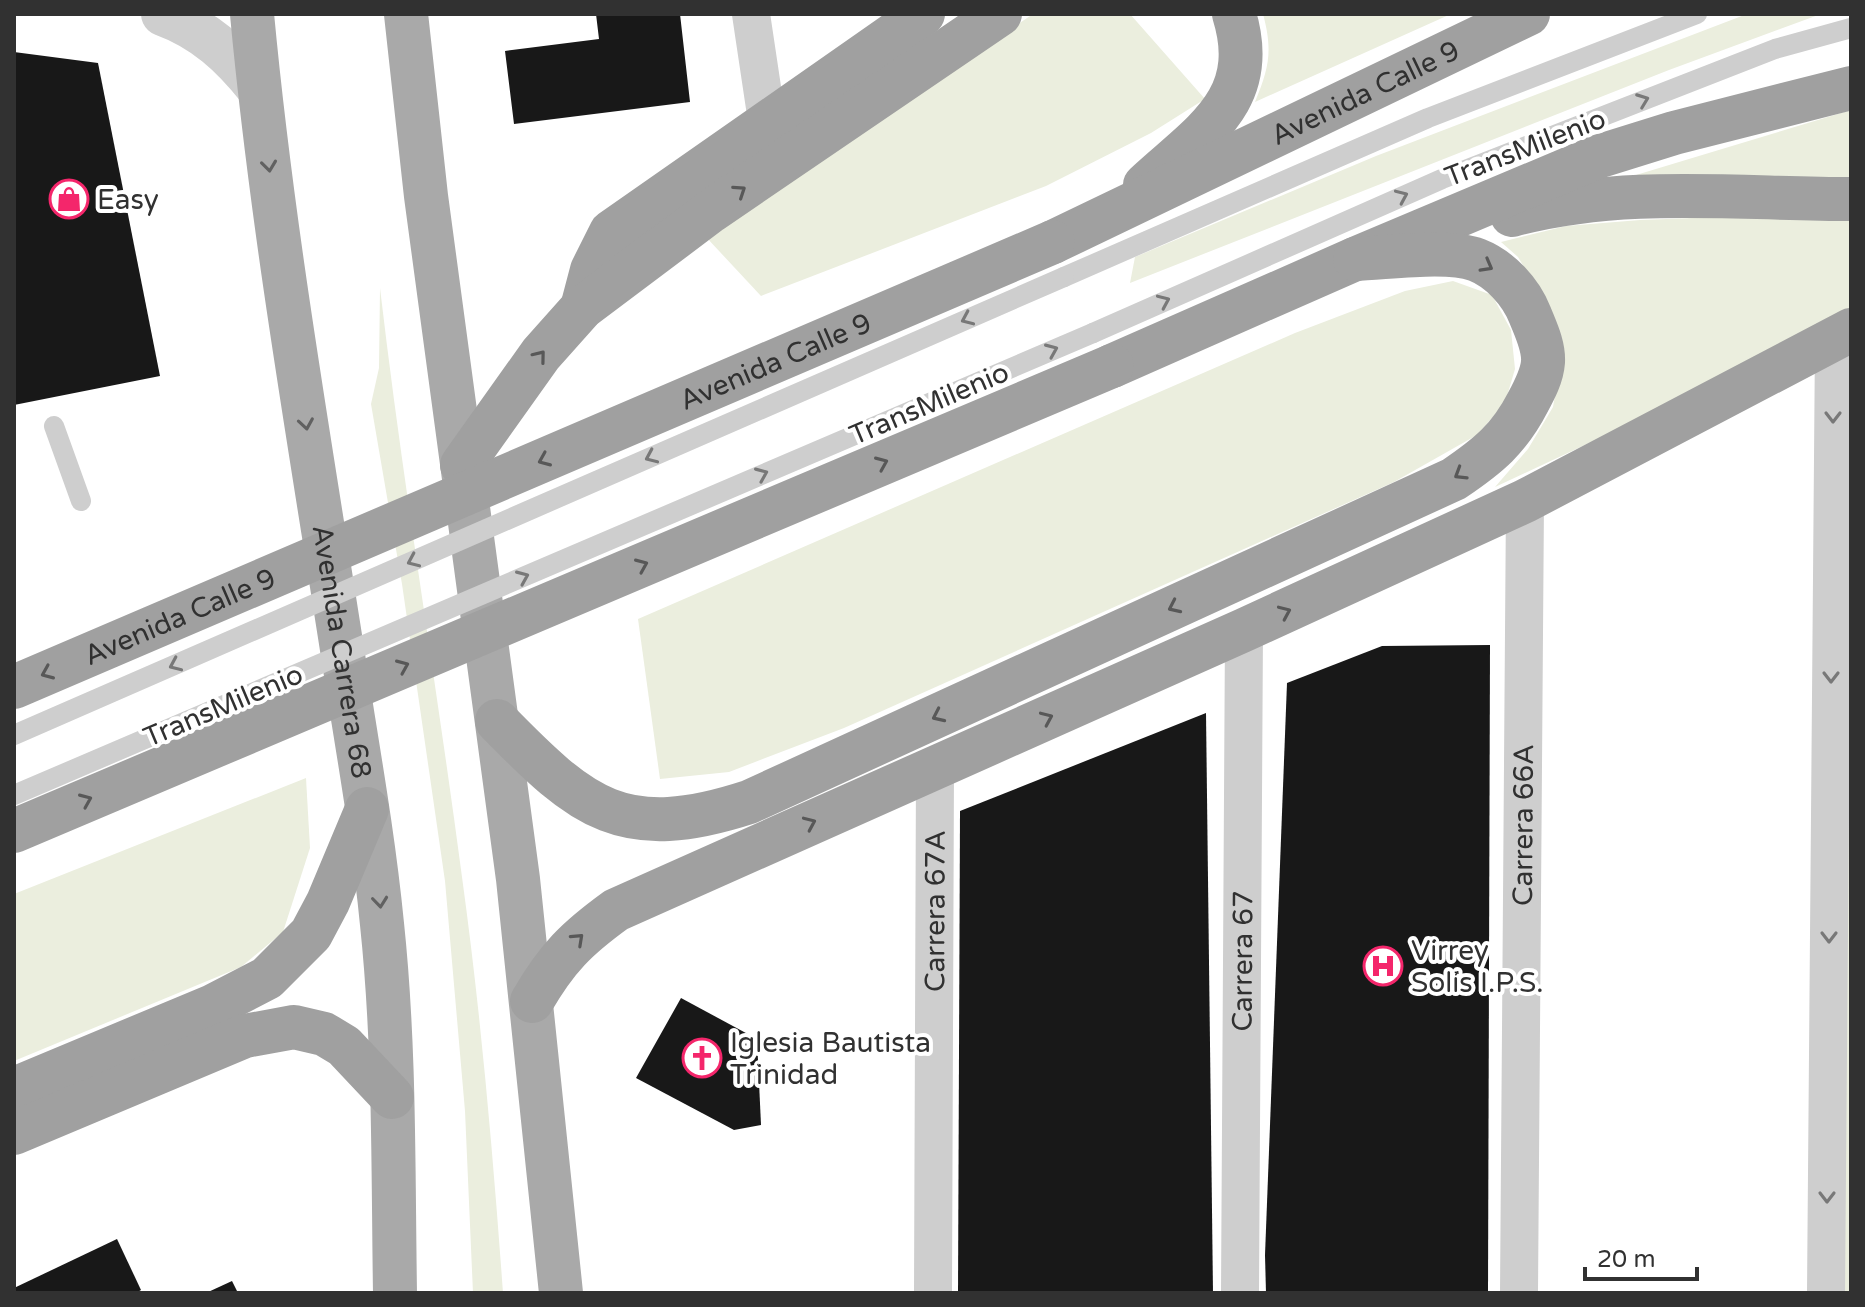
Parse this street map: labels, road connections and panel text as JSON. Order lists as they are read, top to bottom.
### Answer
{
  "streets": {
    "highway": ["Avenida Calle 9"],
    "main road": ["Avenida Carrera 68"],
    "street": ["Carrera 66A", "Carrera 67A", "Carrera 67"],
    "lane": ["TransMilenio"]
  },
  "crossings": [
    ["Avenida Calle 9", "TransMilenio"]
  ],
  "places": {
    "shop": ["Easy"],
    "hospital": ["Virrey Solís I.P.S."],
    "church": ["Iglesia Bautista Trinidad"]
  },
  "scale_bar": "20 m"
}
